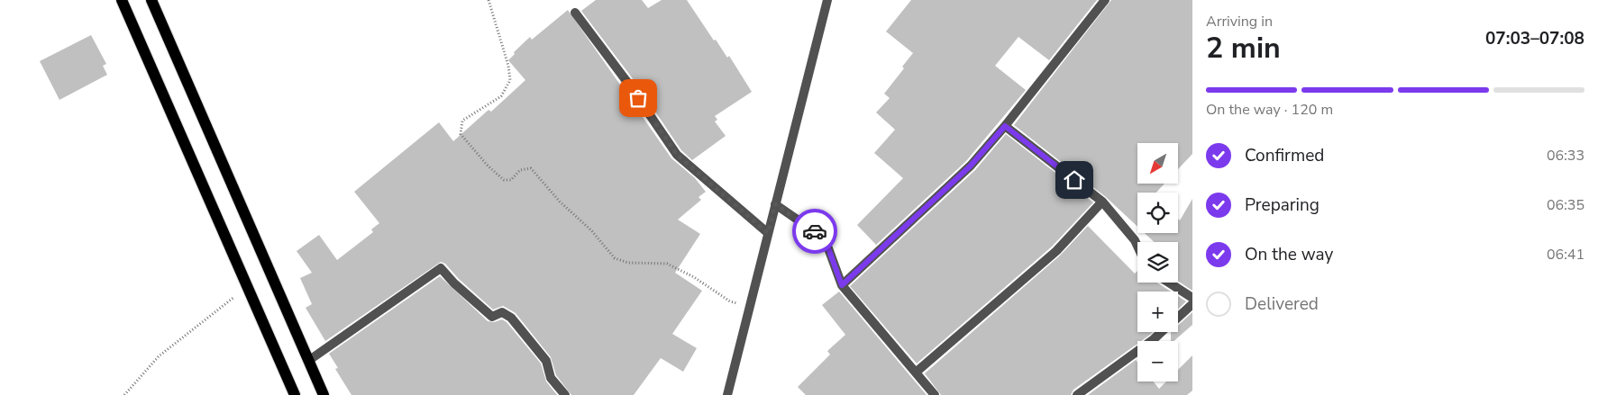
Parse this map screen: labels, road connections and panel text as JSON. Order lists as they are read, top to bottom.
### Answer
{
  "north": "bottom left",
  "page": {
    "heading": ["2 min", "Arriving in", "07:03–07:08"],
    "bar": "On the way · 120 m",
    "list": [
      ["Confirmed", "06:33"],
      ["Preparing", "06:35"],
      ["On the way", "06:41"],
      "Delivered"
    ],
    "map_buttons": ["+", "−"]
  }
}
